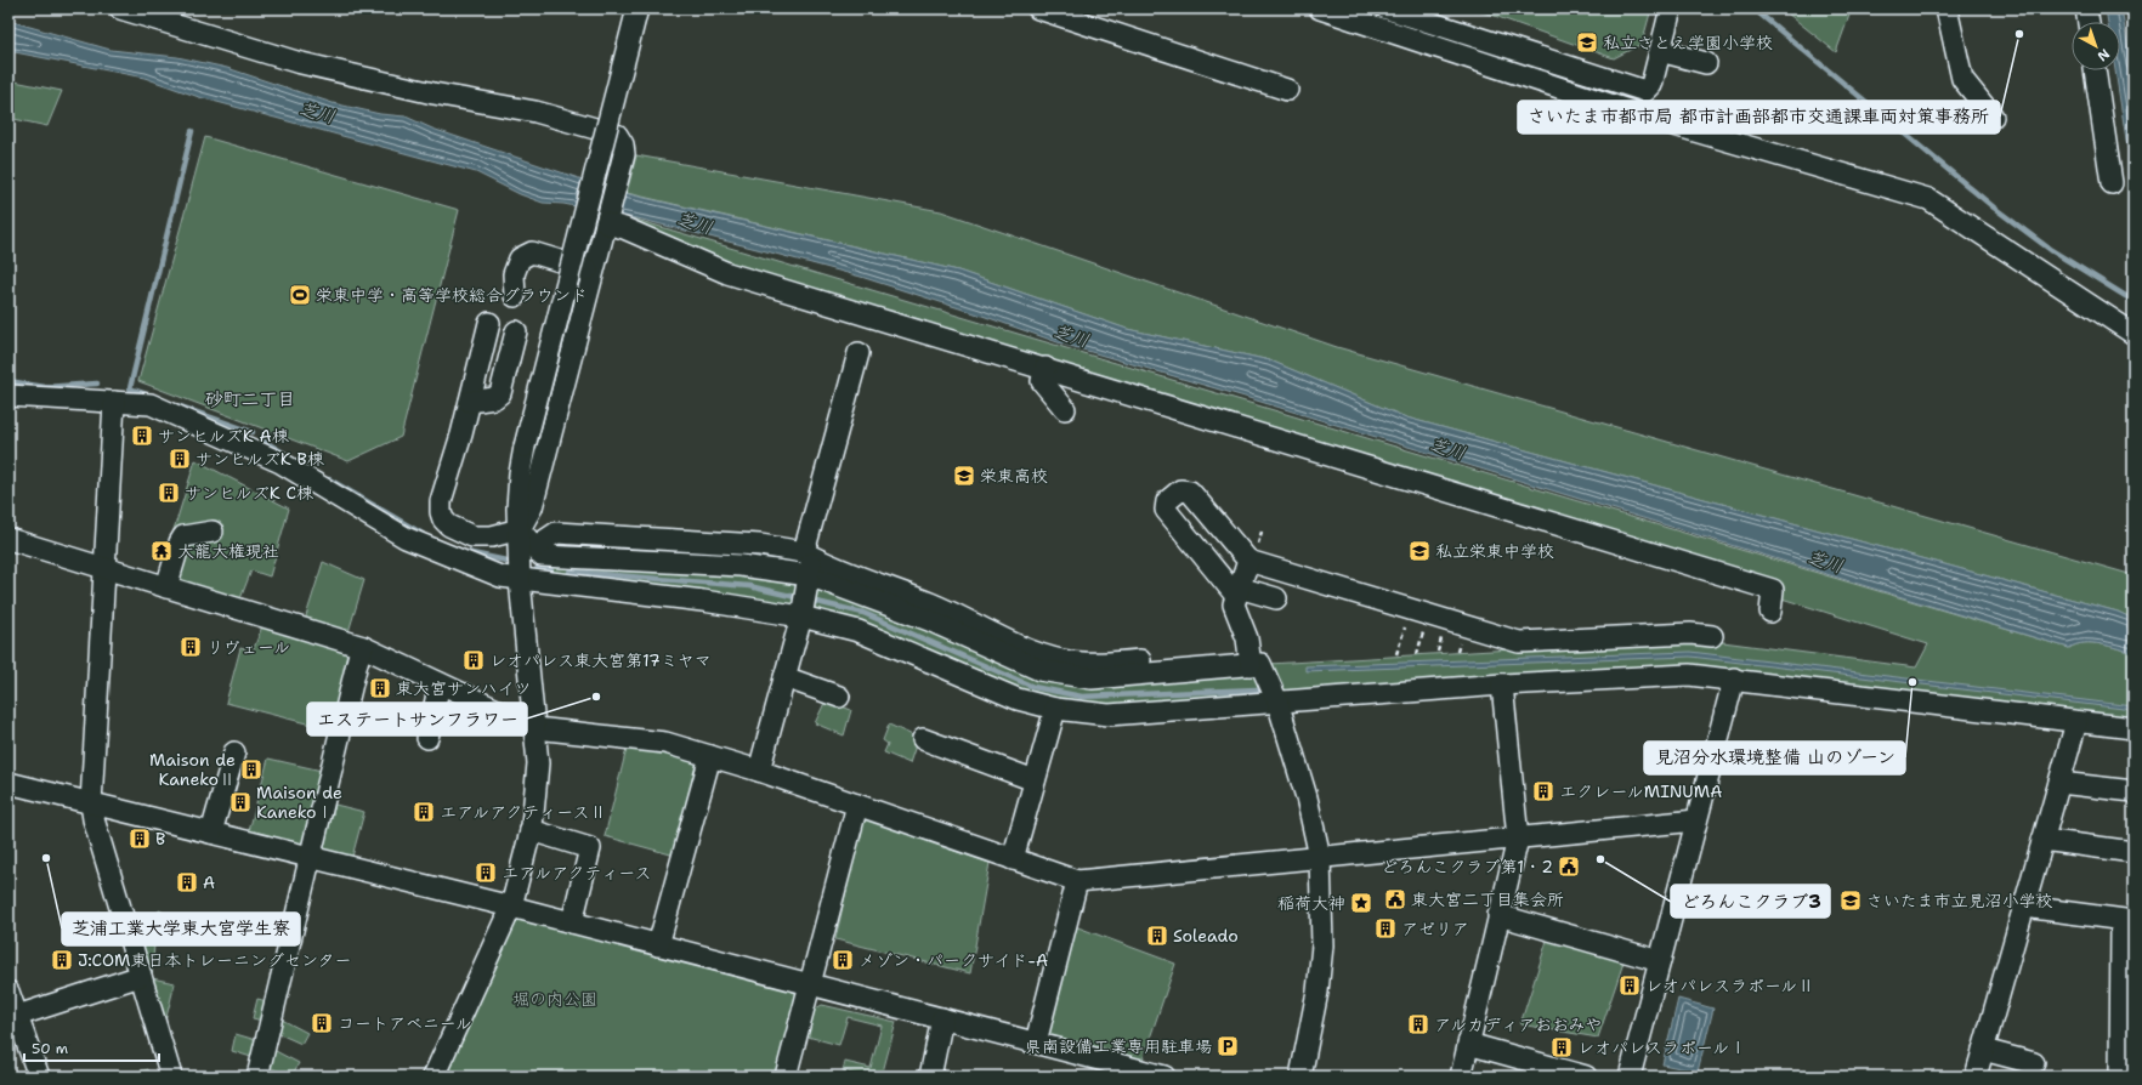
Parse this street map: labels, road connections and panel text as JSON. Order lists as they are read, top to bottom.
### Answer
{
  "districts": ["砂町二丁目"],
  "water": ["芝川"],
  "parks": ["堀の内公園"],
  "places": {
    "other": [
      "さいたま市都市局 都市計画部都市交通課車両対策事務所",
      "見沼分水環境整備 山のゾーン",
      "エステートサンフラワー",
      "芝浦工業大学東大宮学生寮",
      "どろんこクラブ3"
    ],
    "school or university": [
      "私立さとえ学園小学校",
      "栄東高校",
      "私立栄東中学校",
      "さいたま市立見沼小学校"
    ],
    "sports": ["栄東中学・高等学校総合グラウンド"],
    "building": [
      "サンヒルズK A棟",
      "サンヒルズK B棟",
      "サンヒルズK C棟",
      "リヴェール",
      "レオパレス東大宮第17ミヤマ",
      "東大宮サンハイツ",
      "Maison de KanekoⅡ",
      "エクレールMINUMA",
      "Maison de KanekoⅠ",
      "エアルアクティースⅡ",
      "B",
      "エアルアクティース",
      "A",
      "アゼリア",
      "Soleado",
      "J:COM東日本トレーニングセンター",
      "メゾン・パークサイド-A",
      "レオパレスラポールⅡ",
      "コートアベニール",
      "アルカディアおおみや",
      "レオパレスラポールⅠ"
    ],
    "temple": ["大龍大権現社"],
    "public building": ["どろんこクラブ第1・2", "東大宮二丁目集会所"],
    "place": ["稲荷大神"],
    "parking": ["県南設備工業専用駐車場"]
  },
  "scale_bar": "50 m",
  "north": "bottom right"
}
